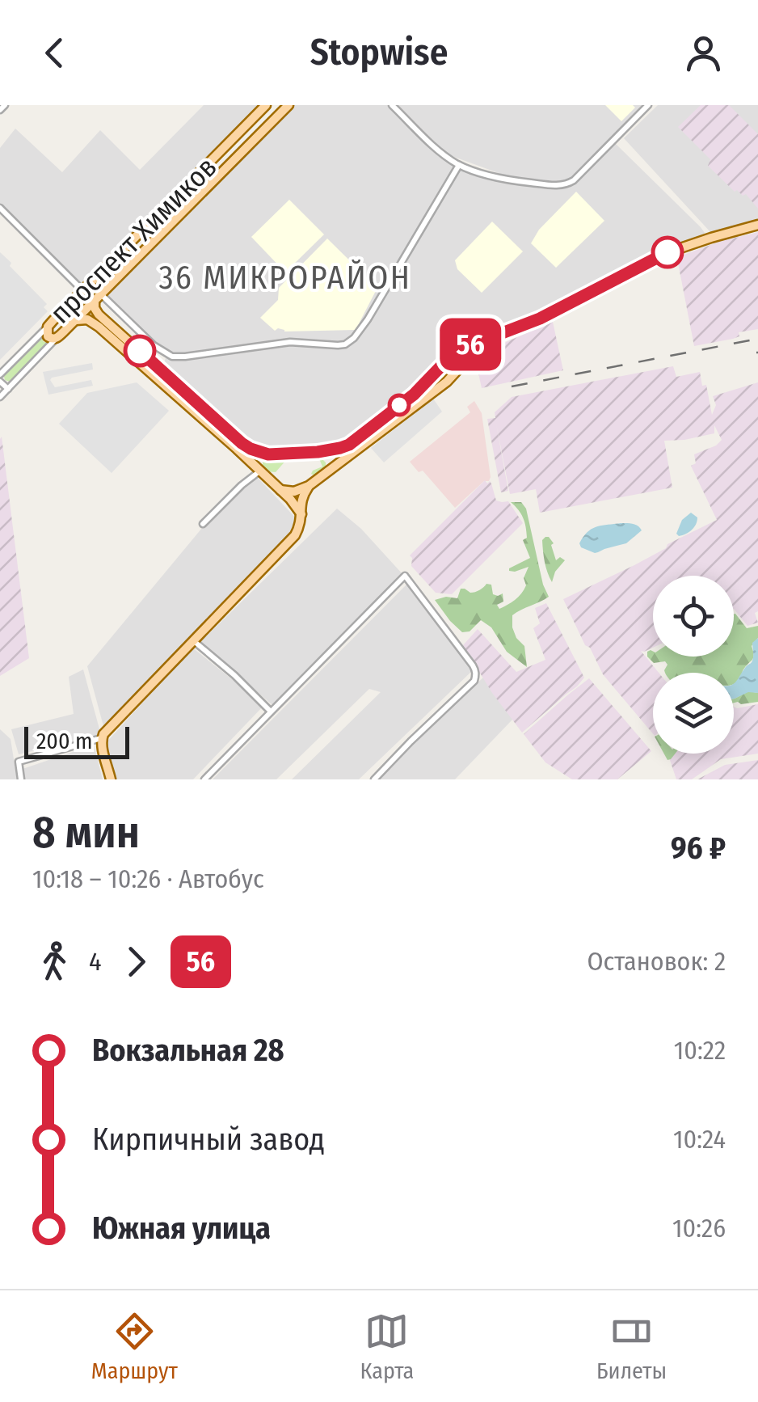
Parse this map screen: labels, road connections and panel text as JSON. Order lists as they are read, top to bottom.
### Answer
{
  "streets": {
    "main road": ["проспект Химиков"]
  },
  "districts": ["36 МИКРОРАЙОН"],
  "lines": ["bus line 56"],
  "scale_bar": "200 m",
  "page": {
    "header": "Stopwise",
    "on_map": "56",
    "scale": "200 m",
    "heading": ["8 мин", "10:18 – 10:26 · Автобус", "96 ₽"],
    "legs": ["4", "56", "Остановок: 2"],
    "list": [
      {
        "name": "Вокзальная 28",
        "value": "10:22"
      },
      {
        "name": "Кирпичный завод",
        "value": "10:24"
      },
      {
        "name": "Южная улица",
        "value": "10:26"
      }
    ],
    "tabs": ["Маршрут", "Карта", "Билеты"]
  }
}
